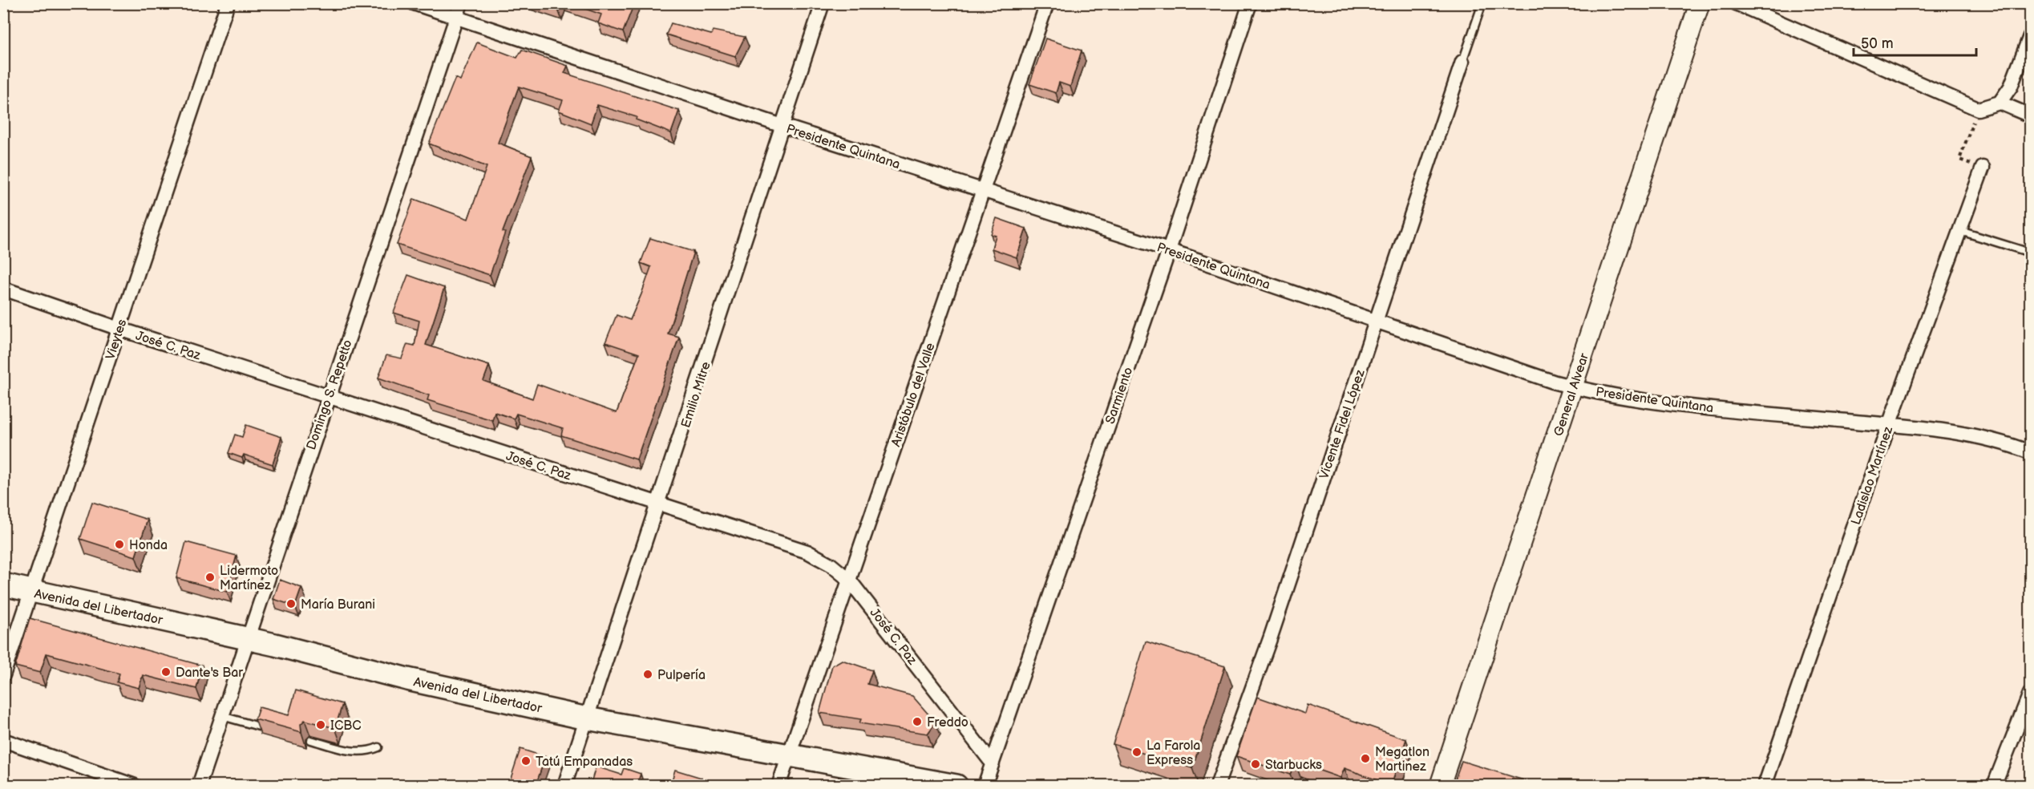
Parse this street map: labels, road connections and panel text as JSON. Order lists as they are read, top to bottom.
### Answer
{
  "streets": {
    "main road": ["Avenida del Libertador"],
    "street": [
      "Presidente Quintana",
      "Vieytes",
      "José C. Paz",
      "Domingo S. Repetto",
      "Emilio Mitre",
      "Aristóbulo del Valle",
      "General Alvear",
      "Sarmiento",
      "Vicente Fidel López",
      "Ladislao Martínez"
    ]
  },
  "crossings": [
    ["Presidente Quintana", "Domingo S. Repetto"],
    ["Presidente Quintana", "Emilio Mitre"],
    ["Presidente Quintana", "Aristóbulo del Valle"],
    ["Presidente Quintana", "General Alvear"],
    ["Presidente Quintana", "Sarmiento"],
    ["Presidente Quintana", "Vicente Fidel López"],
    ["Presidente Quintana", "Ladislao Martínez"],
    ["Vieytes", "José C. Paz"],
    ["Vieytes", "Avenida del Libertador"],
    ["José C. Paz", "Domingo S. Repetto"],
    ["José C. Paz", "Emilio Mitre"],
    ["José C. Paz", "Aristóbulo del Valle"],
    ["José C. Paz", "Sarmiento"],
    ["Domingo S. Repetto", "Avenida del Libertador"],
    ["Emilio Mitre", "Avenida del Libertador"],
    ["Aristóbulo del Valle", "Avenida del Libertador"]
  ],
  "places": [
    "Honda",
    "Lidermoto Martínez",
    "María Burani",
    "Dante's Bar",
    "Pulpería",
    "Freddo",
    "ICBC",
    "La Farola Express",
    "Megatlon Martinez",
    "Tatú Empanadas",
    "Starbucks"
  ],
  "scale_bar": "50 m"
}
